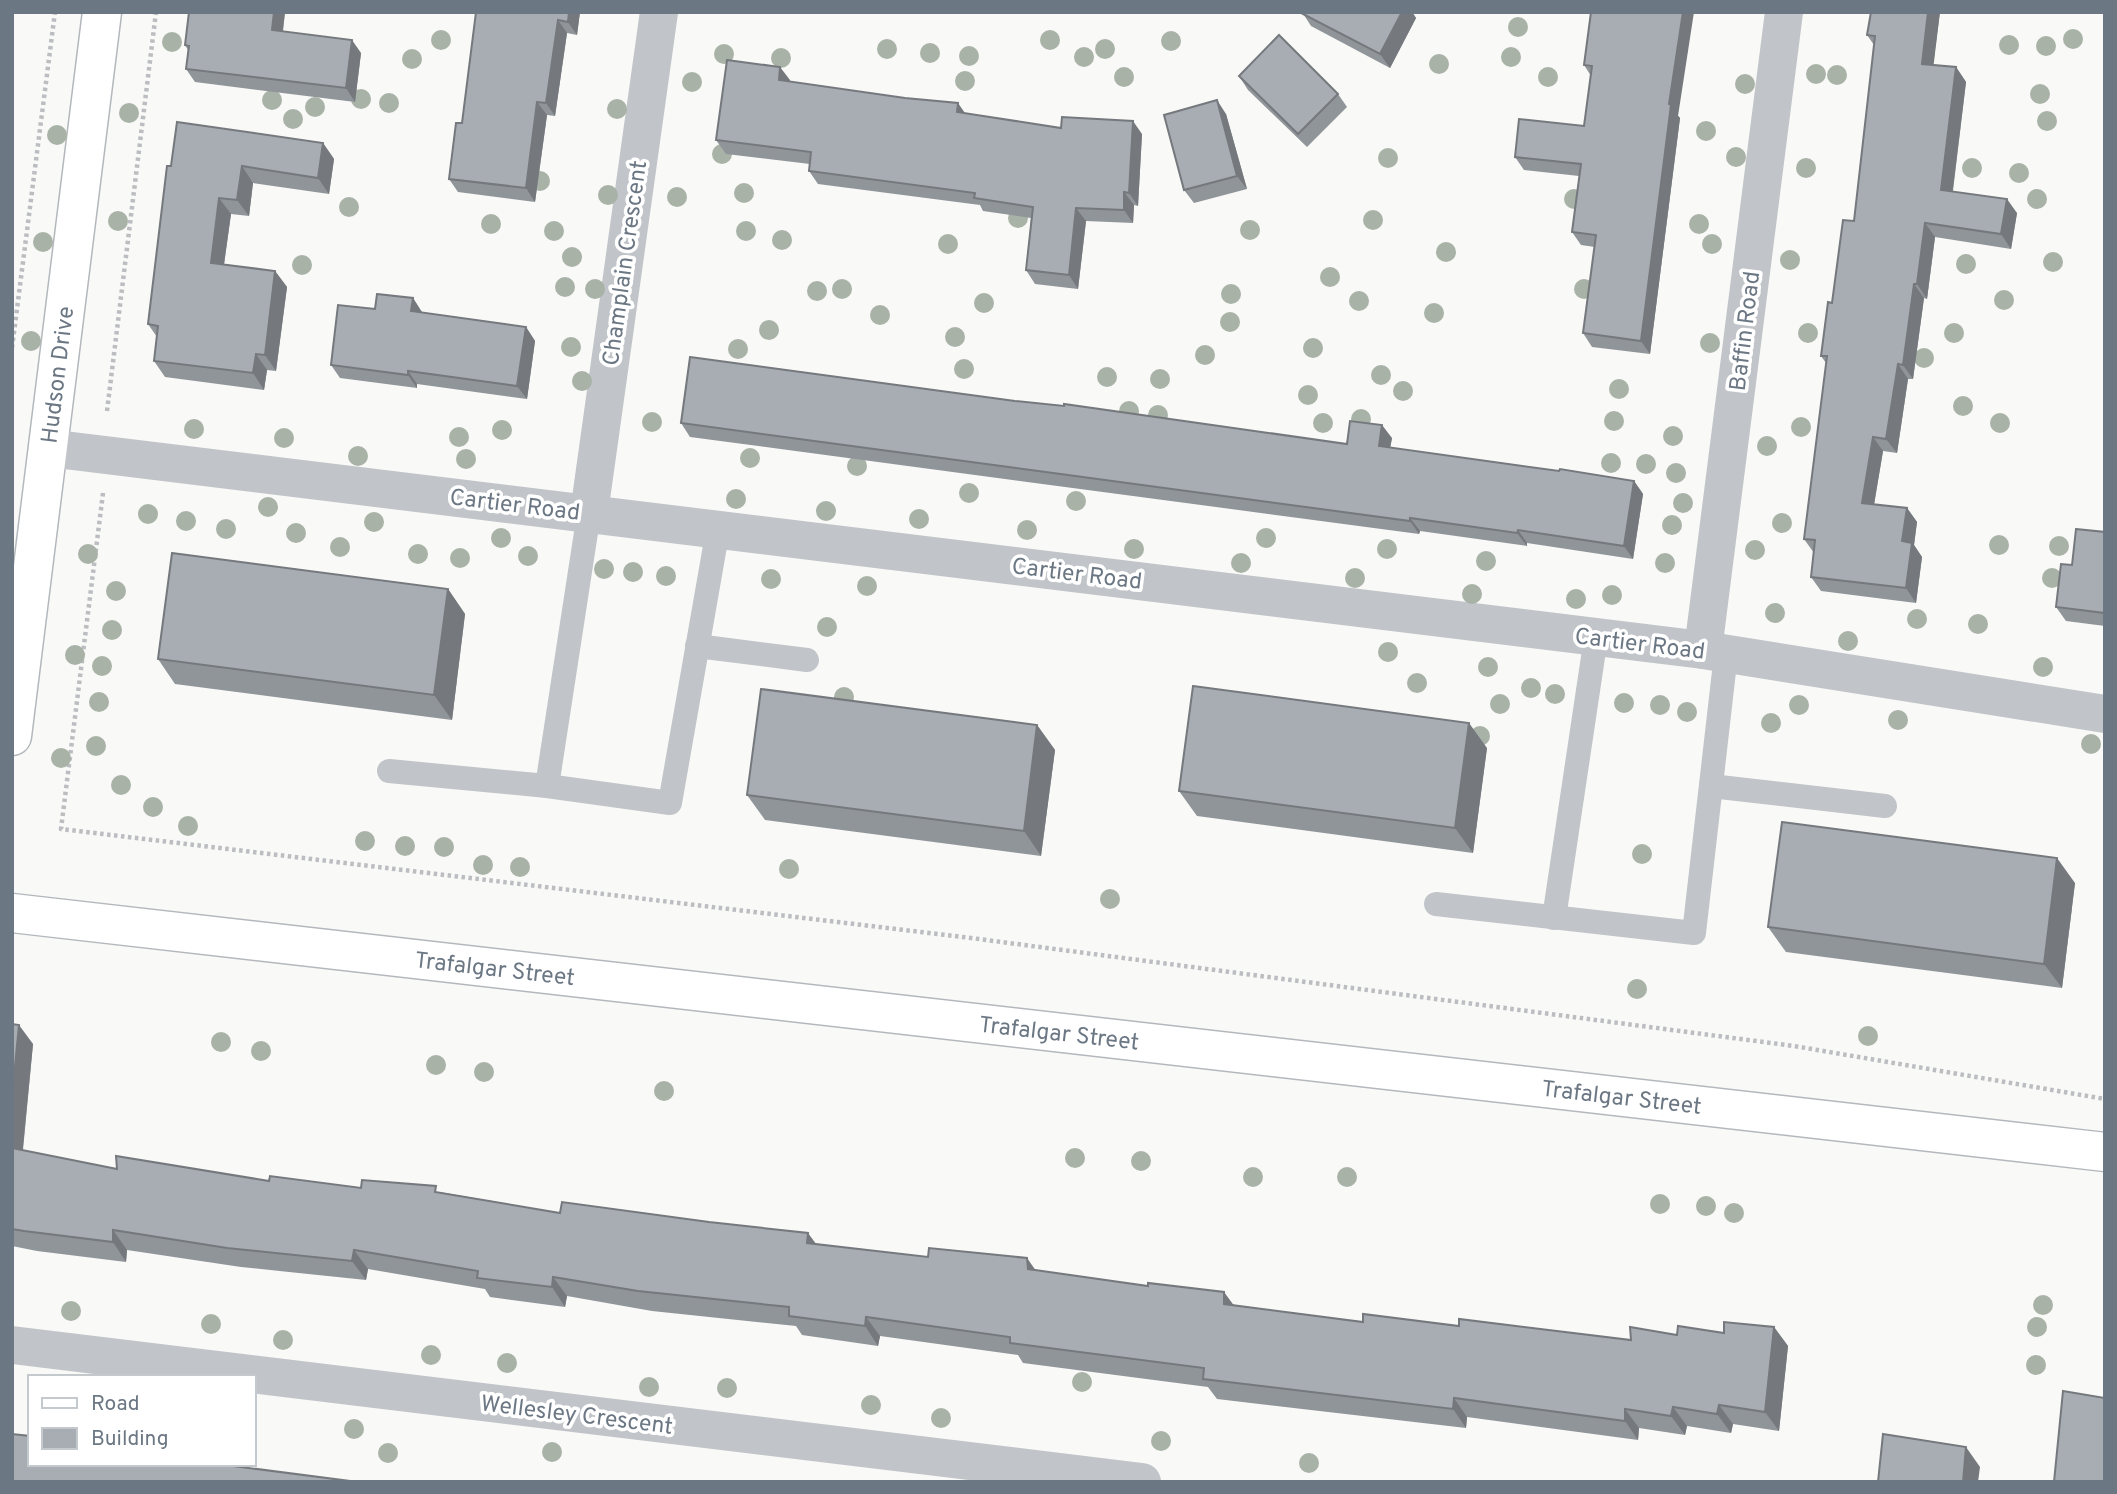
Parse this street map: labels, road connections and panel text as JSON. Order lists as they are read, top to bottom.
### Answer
{
  "streets": {
    "main road": ["Hudson Drive", "Trafalgar Street"],
    "street": [
      "Champlain Crescent",
      "Baffin Road",
      "Cartier Road",
      "Wellesley Crescent"
    ]
  },
  "crossings": [
    ["Champlain Crescent", "Cartier Road"],
    ["Baffin Road", "Cartier Road"],
    ["Hudson Drive", "Cartier Road"]
  ],
  "legend": ["Road", "Building"]
}
